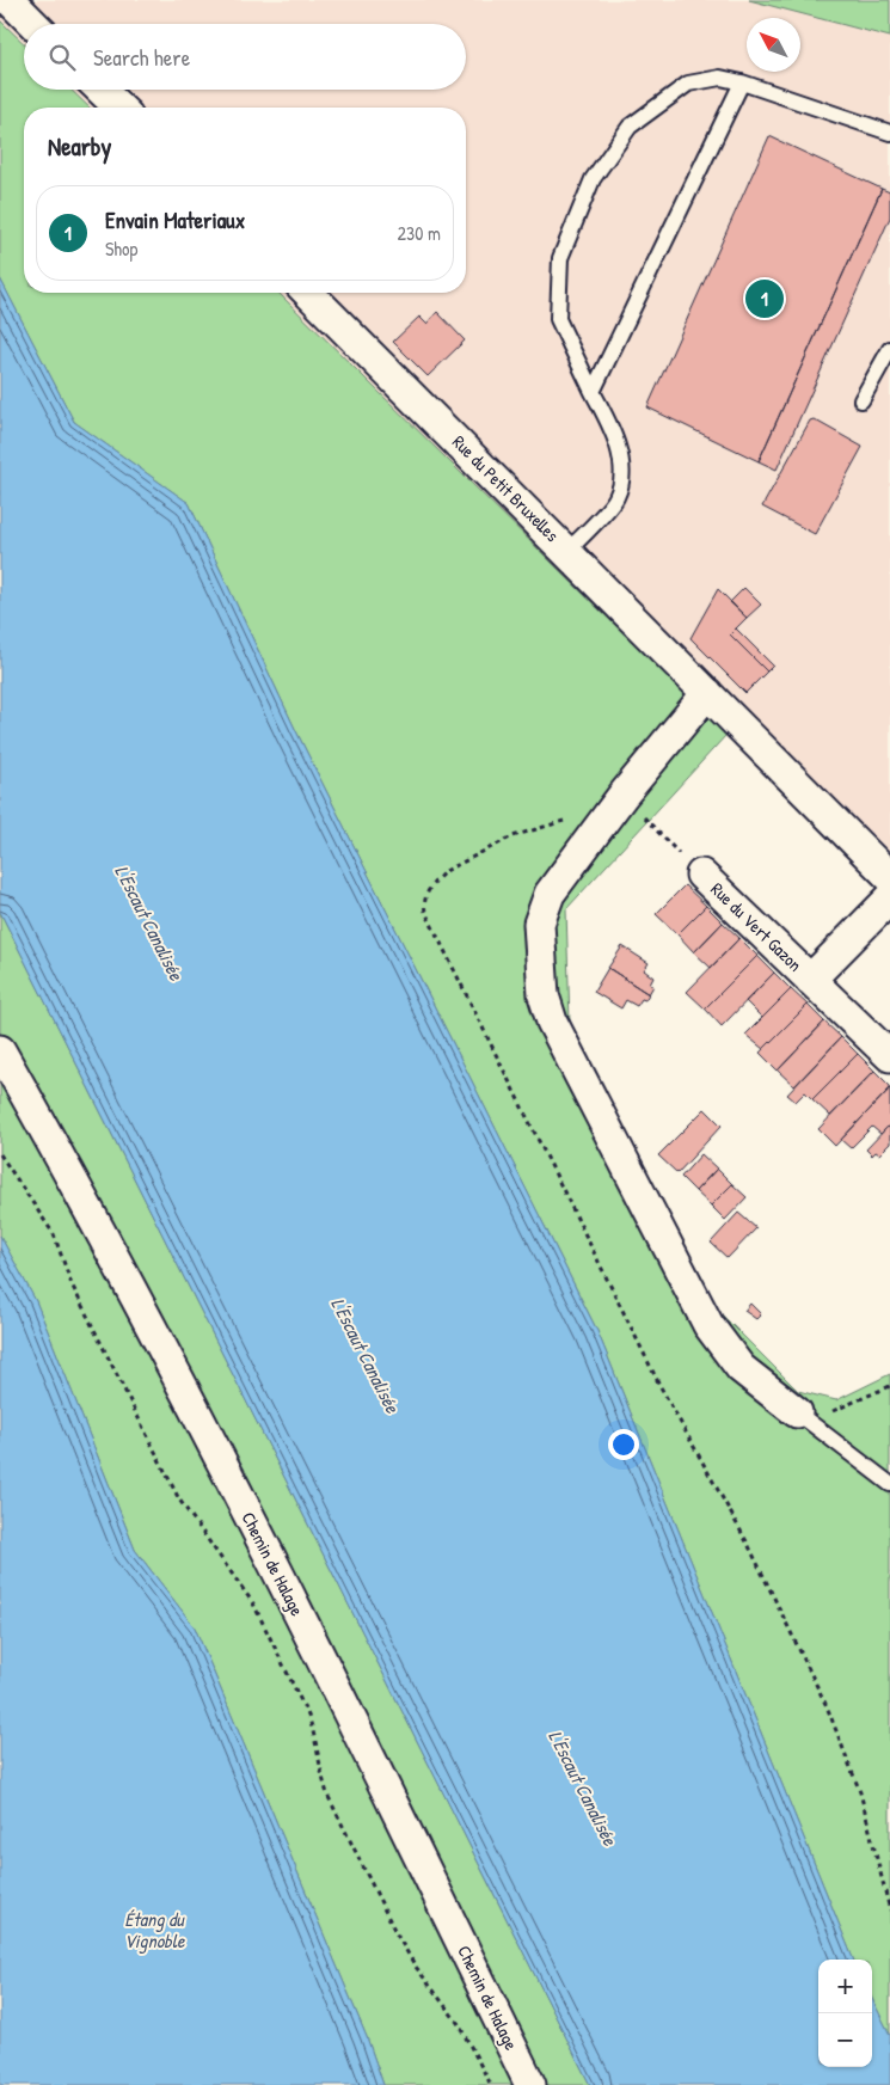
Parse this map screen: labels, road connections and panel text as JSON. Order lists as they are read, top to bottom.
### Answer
{
  "streets": {
    "street": ["Rue du Petit Bruxelles", "Rue du Vert Gazon", "Chemin de Halage"]
  },
  "water": ["L'Escaut Canalisée", "Étang du Vignoble"],
  "north": "top left",
  "page": {
    "search": "Search here",
    "heading": "Nearby",
    "list": [
      {
        "mark": "1",
        "name": "Envain Materiaux",
        "note": "Shop",
        "value": "230 m"
      }
    ],
    "pins": "1",
    "map_buttons": ["+", "−"]
  }
}
